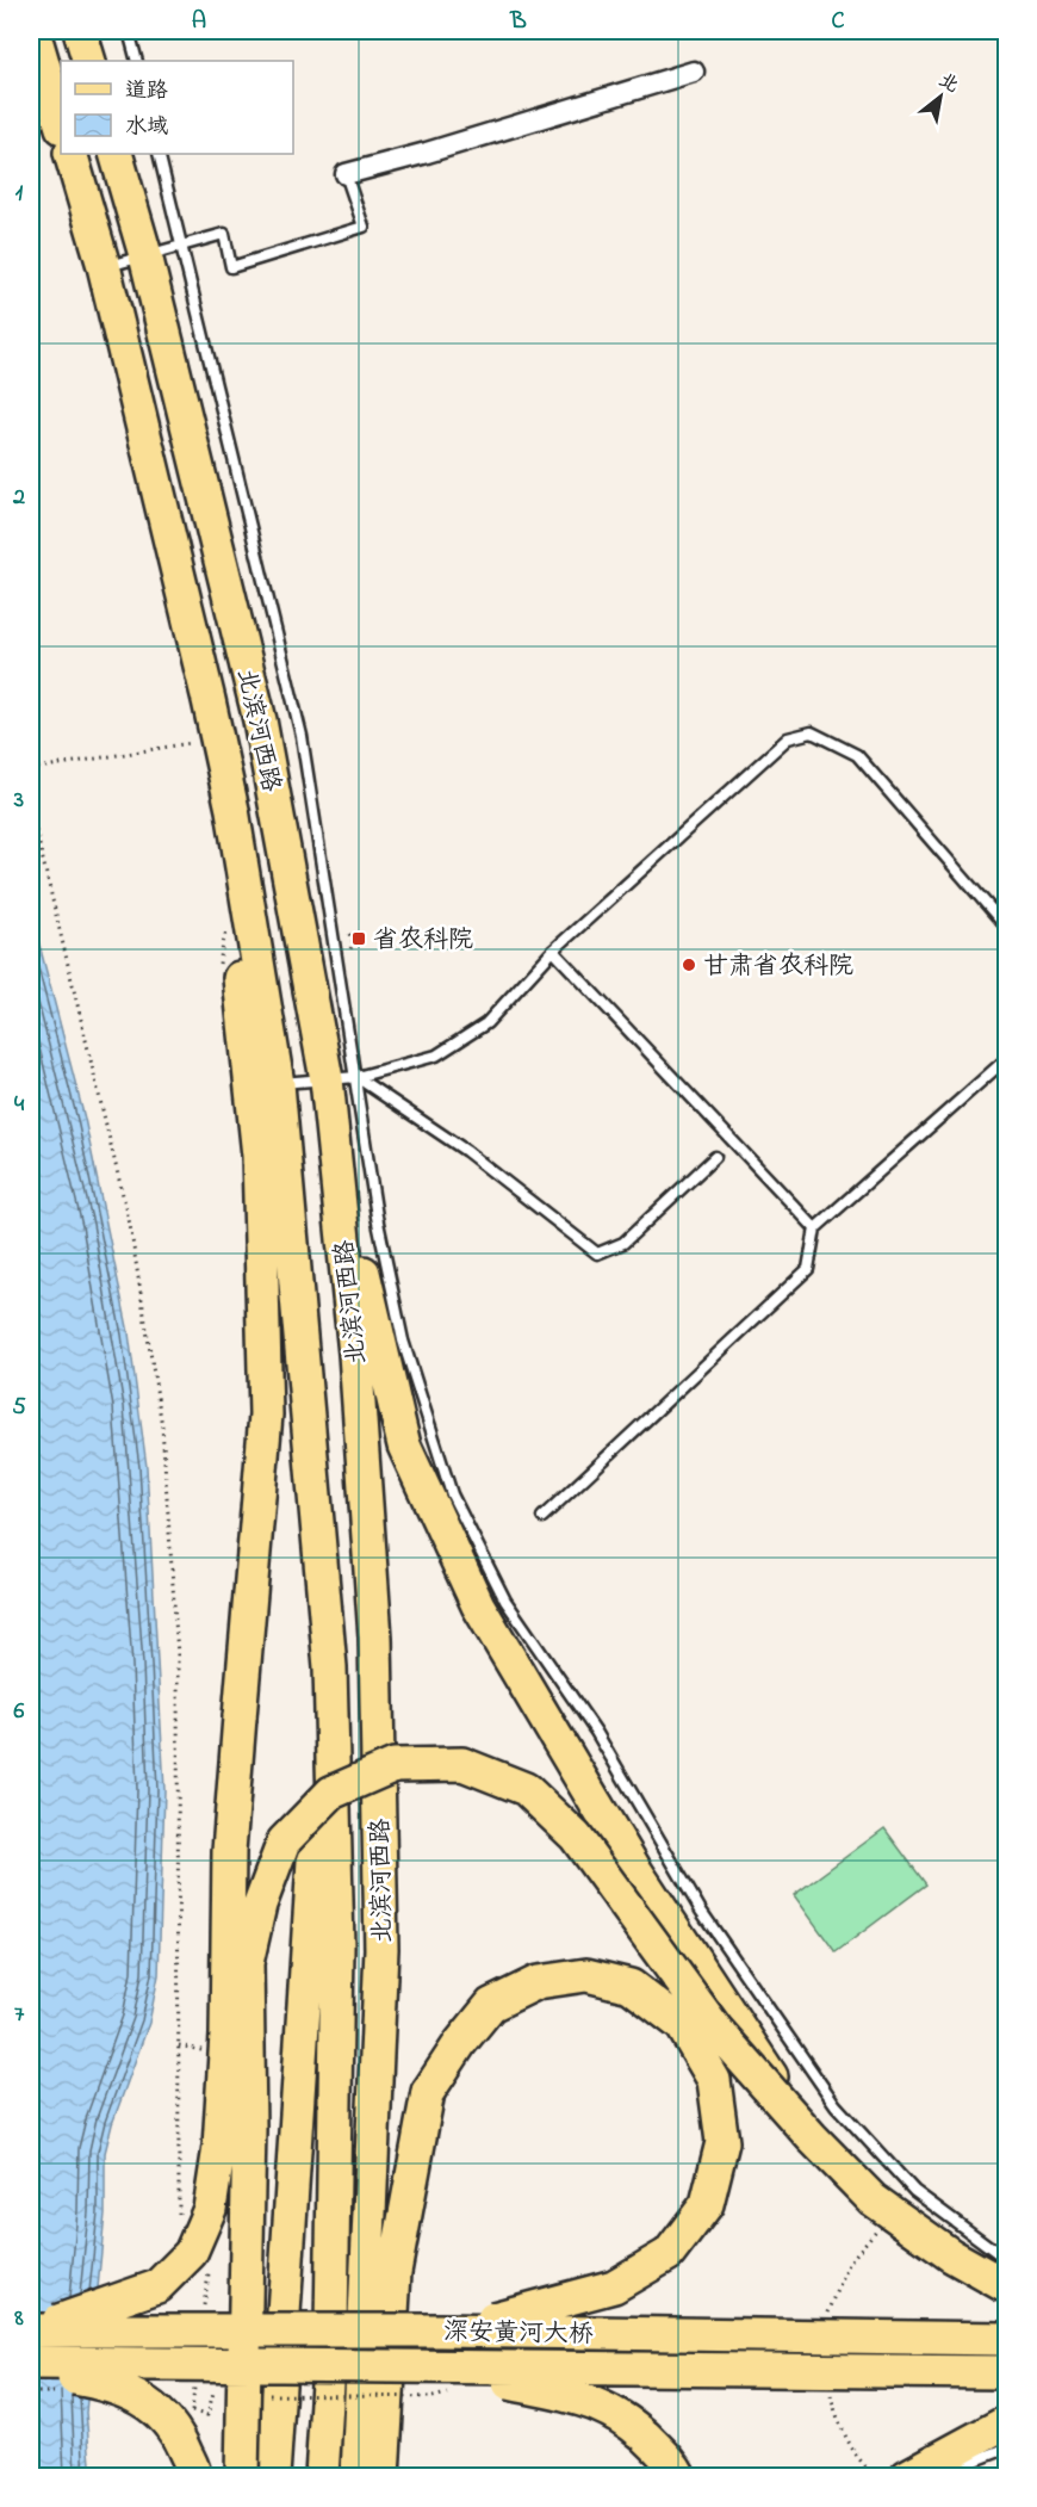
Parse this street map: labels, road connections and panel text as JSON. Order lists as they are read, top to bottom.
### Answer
{
  "streets": {
    "main road": ["北滨河西路", "深安黄河大桥"]
  },
  "places": {
    "transit": ["省农科院"],
    "other": ["甘肃省农科院"]
  },
  "legend": ["道路", "水域"],
  "north": "top right",
  "grid": {
    "columns": ["A", "B", "C"],
    "rows": [
      "1",
      "2",
      "3",
      "4",
      "5",
      "6",
      "7",
      "8"
    ]
  }
}
